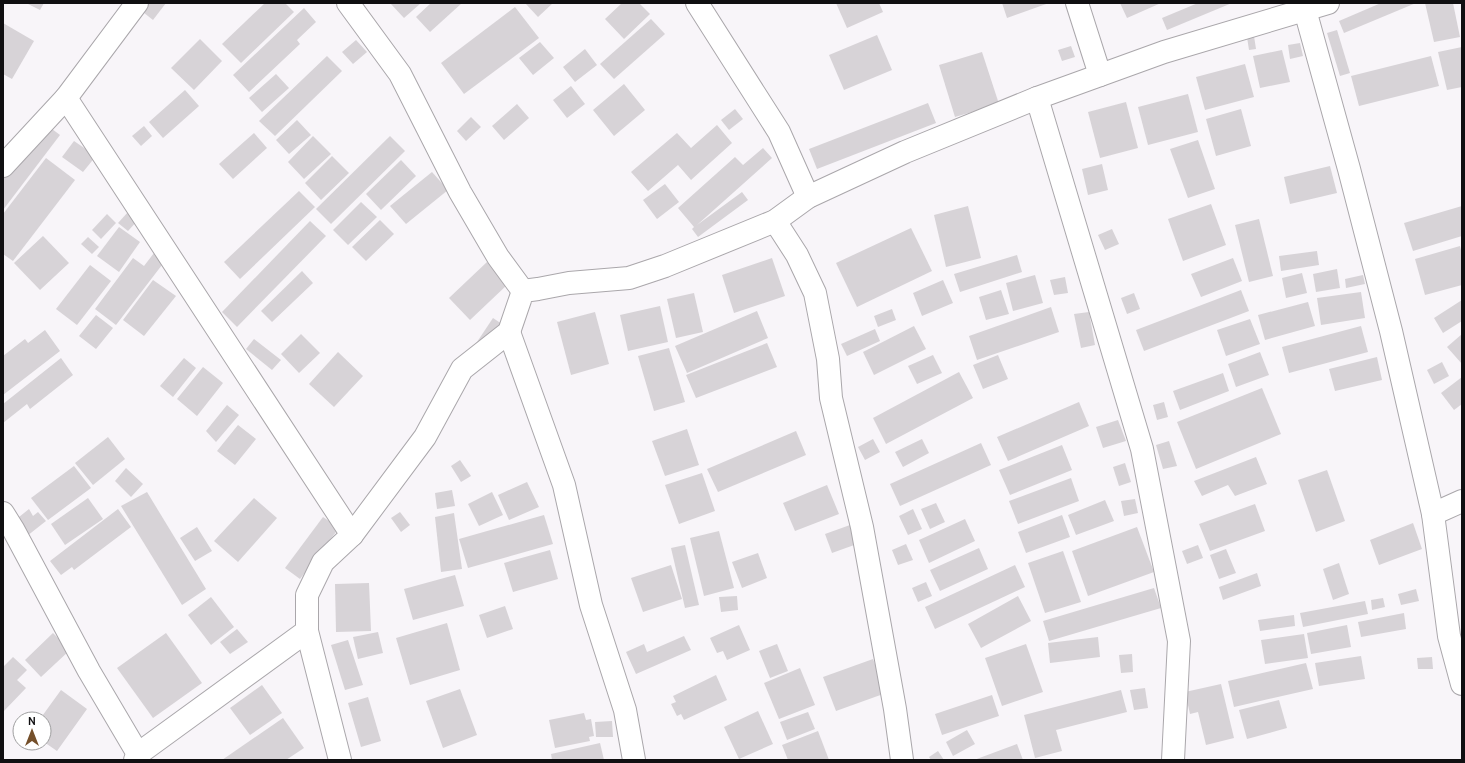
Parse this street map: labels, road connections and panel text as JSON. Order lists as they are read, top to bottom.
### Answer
{
  "north": "top"
}
